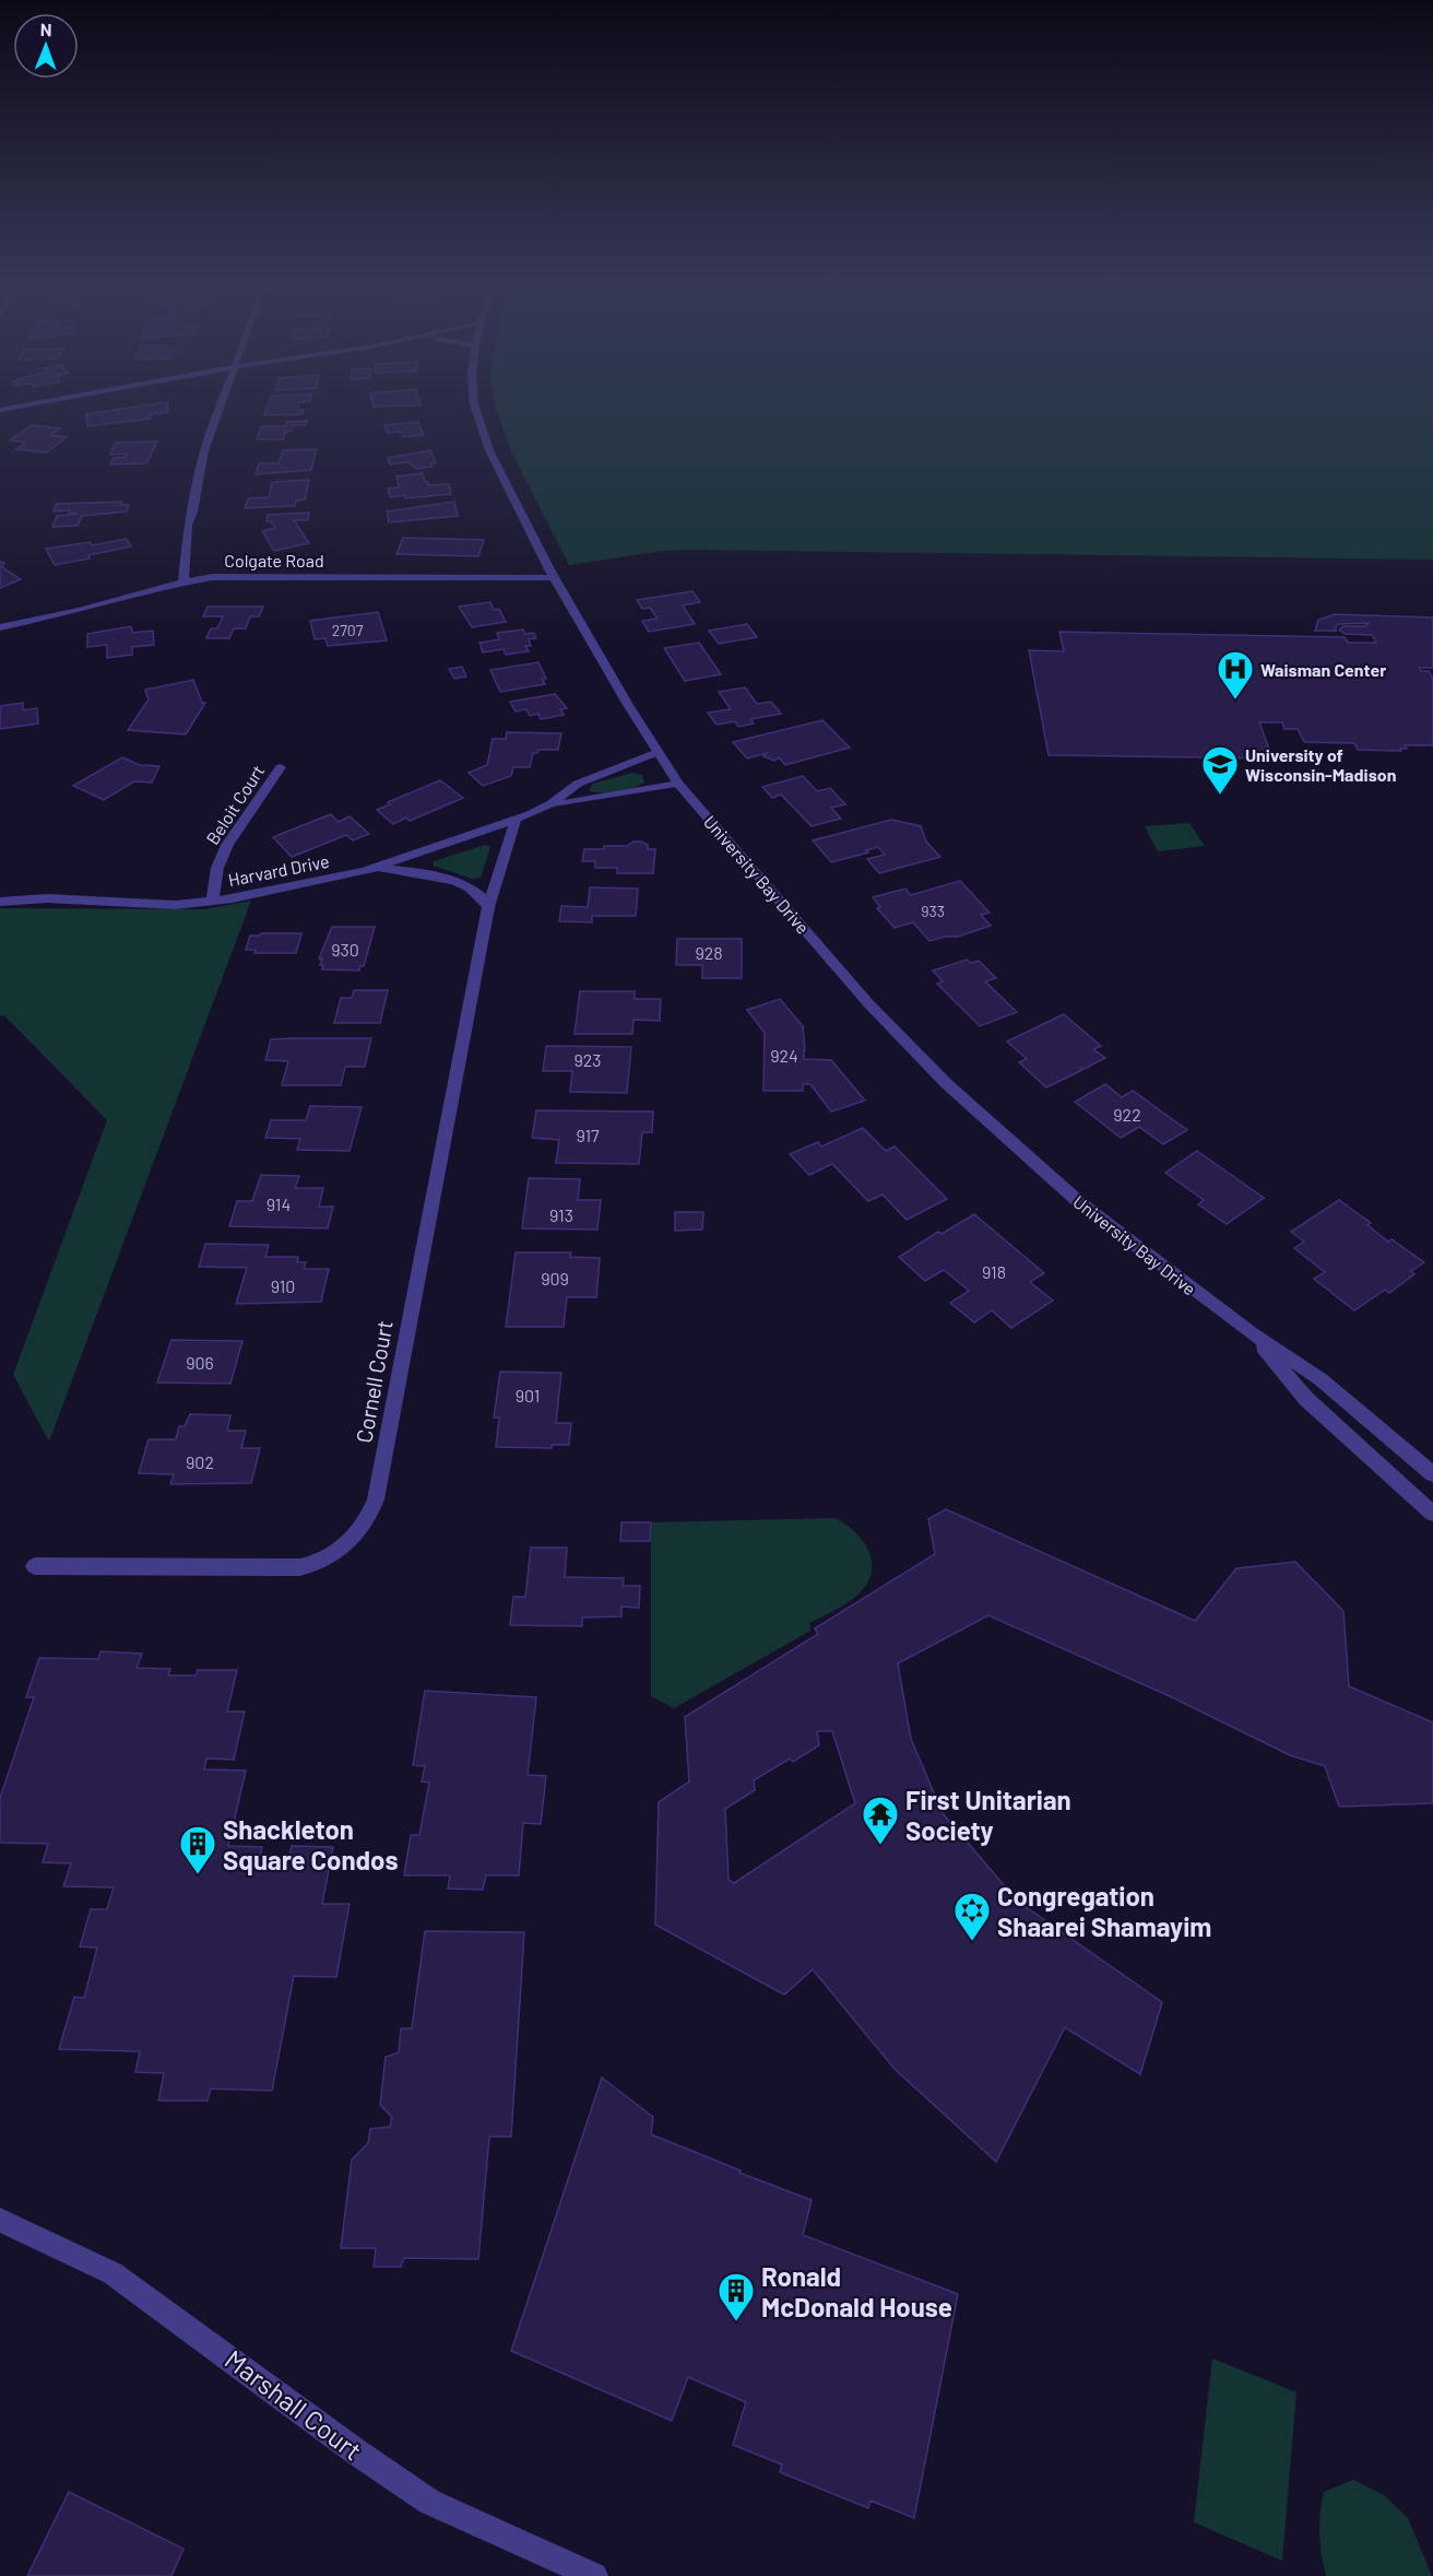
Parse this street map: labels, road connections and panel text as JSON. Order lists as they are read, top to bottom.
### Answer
{
  "streets": {
    "street": [
      "Colgate Road",
      "Beloit Court",
      "Harvard Drive",
      "University Bay Drive",
      "Cornell Court",
      "Marshall Court"
    ]
  },
  "crossings": [
    ["Colgate Road", "University Bay Drive"],
    ["Beloit Court", "Harvard Drive"],
    ["Harvard Drive", "University Bay Drive"],
    ["Harvard Drive", "Cornell Court"]
  ],
  "places": {
    "hospital": ["Waisman Center"],
    "school or university": ["University of Wisconsin-Madison"],
    "temple": ["First Unitarian Society"],
    "building": ["Shackleton Square Condos", "Ronald McDonald House"],
    "synagogue": ["Congregation Shaarei Shamayim"]
  },
  "house_numbers": [
    "2707",
    "933",
    "930",
    "928",
    "924",
    "923",
    "922",
    "917",
    "914",
    "913",
    "918",
    "909",
    "910",
    "906",
    "901",
    "902"
  ],
  "north": "top"
}
